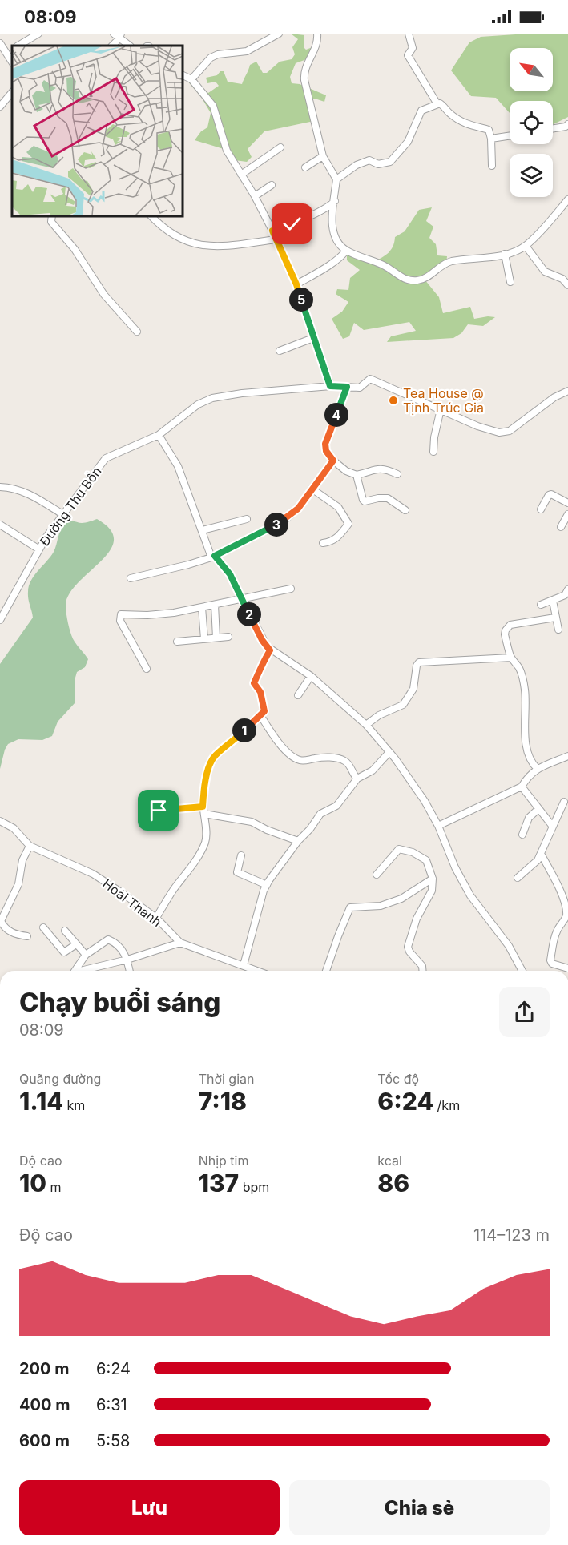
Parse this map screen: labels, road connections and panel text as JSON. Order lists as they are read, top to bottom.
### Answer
{
  "streets": {
    "street": ["Đường Thu Bồn", "Hoài Thanh"]
  },
  "places": ["Tea House @ Tịnh Trúc Gia"],
  "north": "top left",
  "page": {
    "status": "08:09",
    "pins": [
      "5",
      "4",
      "3",
      "2",
      "1"
    ],
    "heading": ["Chạy buổi sáng", "08:09"],
    "stats": [
      ["Quãng đường", "1.14 km"],
      ["Thời gian", "7:18"],
      ["Tốc độ", "6:24 /km"],
      ["Độ cao", "10 m"],
      ["Nhịp tim", "137 bpm"],
      ["kcal", "86"]
    ],
    "chart": ["Độ cao", "114–123 m"],
    "list": [
      {
        "name": "200 m",
        "note": "6:24"
      },
      {
        "name": "400 m",
        "note": "6:31"
      },
      {
        "name": "600 m",
        "note": "5:58"
      }
    ],
    "buttons": ["Lưu", "Chia sẻ"]
  }
}
